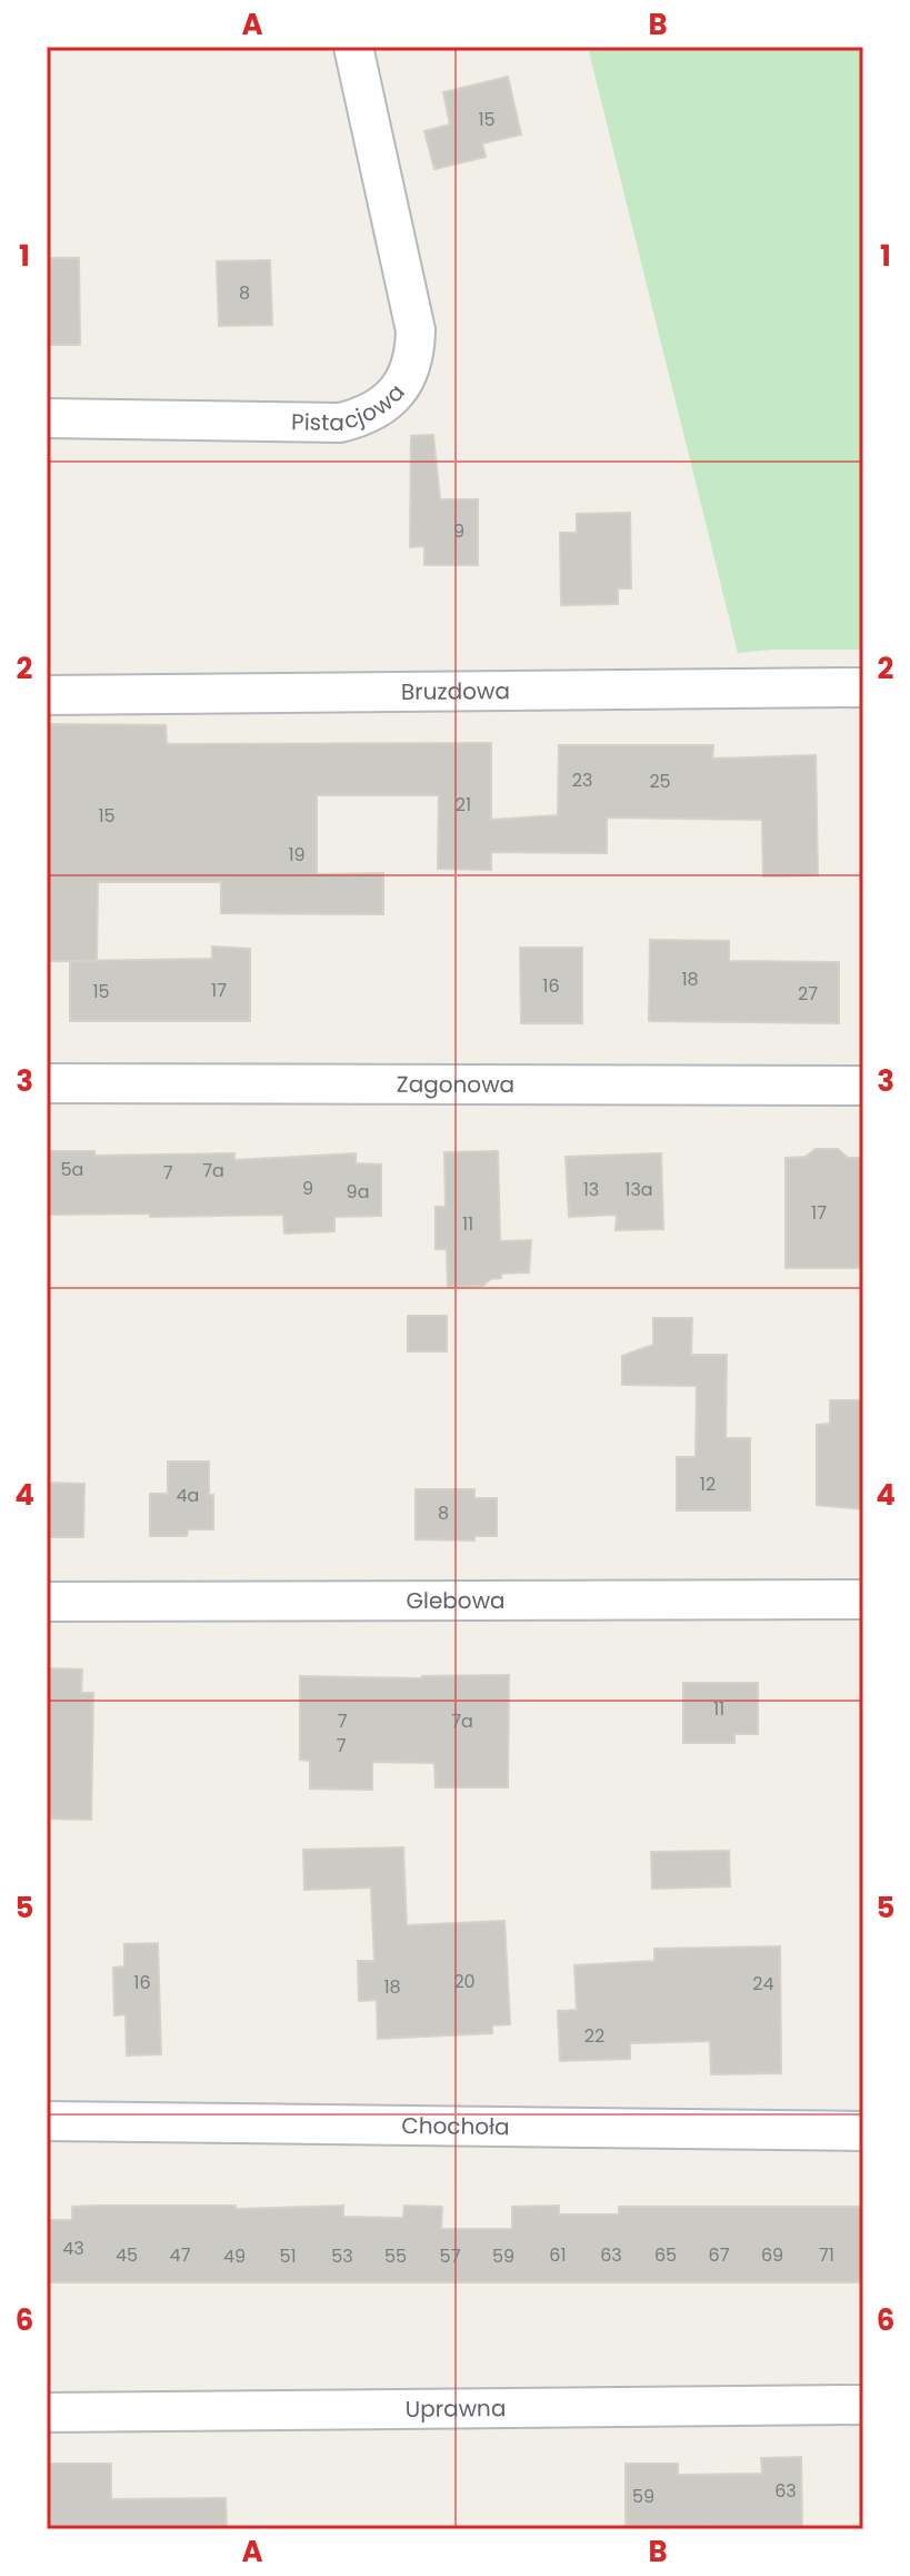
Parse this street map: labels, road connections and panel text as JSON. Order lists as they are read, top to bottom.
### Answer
{
  "streets": {
    "street": [
      "Pistacjowa",
      "Bruzdowa",
      "Zagonowa",
      "Glebowa",
      "Chochoła",
      "Uprawna"
    ]
  },
  "house_numbers": [
    "15",
    "8",
    "9",
    "23",
    "25",
    "21",
    "15",
    "19",
    "18",
    "16",
    "17",
    "15",
    "27",
    "5a",
    "7a",
    "7",
    "9",
    "13",
    "13a",
    "9a",
    "17",
    "11",
    "12",
    "4a",
    "8",
    "11",
    "7",
    "7a",
    "7",
    "20",
    "16",
    "24",
    "18",
    "22",
    "43",
    "45",
    "47",
    "61",
    "63",
    "65",
    "67",
    "69",
    "71",
    "49",
    "51",
    "53",
    "55",
    "57",
    "59",
    "63",
    "59"
  ],
  "grid": {
    "columns": ["A", "B"],
    "rows": [
      "1",
      "2",
      "3",
      "4",
      "5",
      "6"
    ]
  }
}
